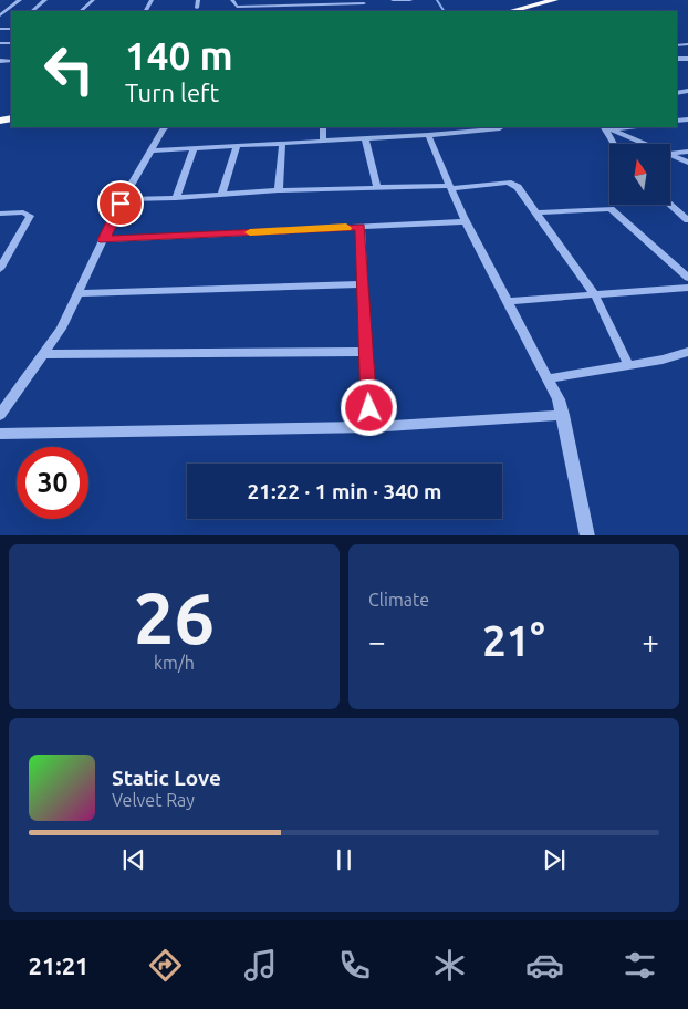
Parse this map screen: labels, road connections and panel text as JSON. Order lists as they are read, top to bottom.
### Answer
{
  "north": "top",
  "page": {
    "turn": ["140 m", "Turn left"],
    "limit": "30",
    "trip": "21:22 · 1 min · 340 m",
    "tile": [
      ["26", "km/h"],
      "Climate"
    ],
    "heat": ["−", "21°", "+"],
    "song": ["Static Love", "Velvet Ray"],
    "tabs": "21:21"
  }
}
